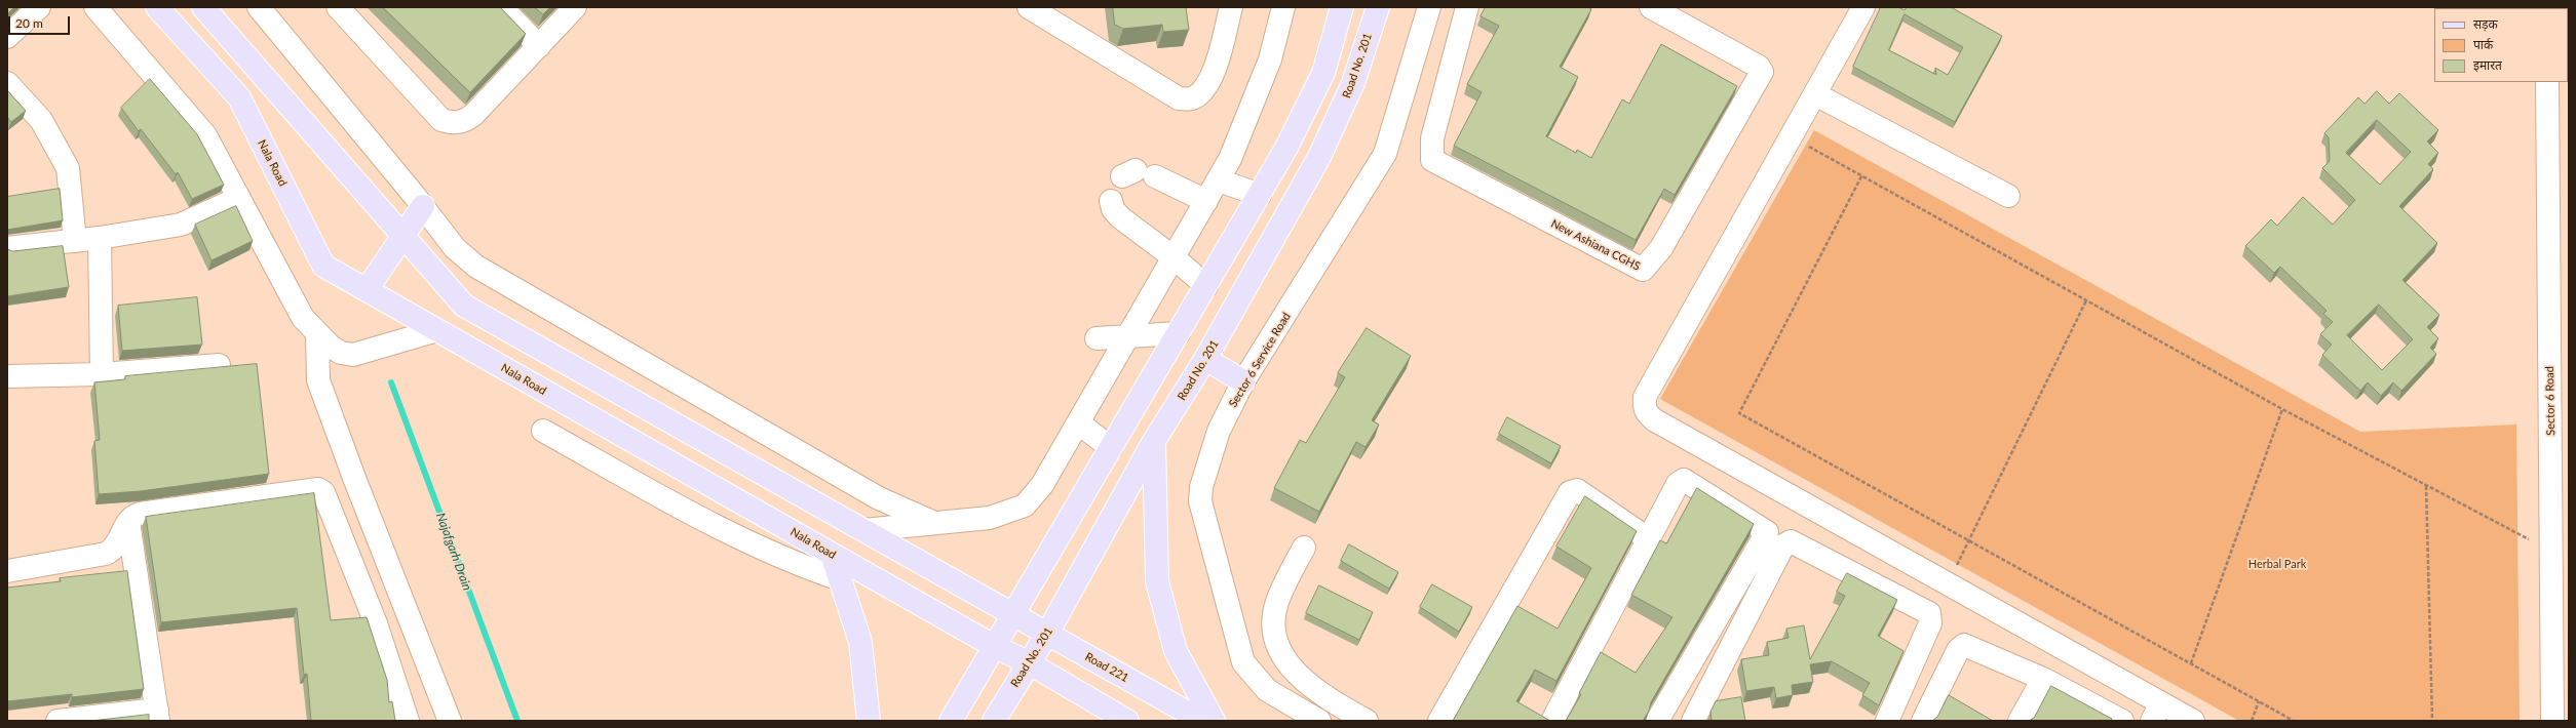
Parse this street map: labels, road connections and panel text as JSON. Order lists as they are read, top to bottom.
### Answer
{
  "streets": {
    "main road": ["Road No. 201", "Nala Road", "Road 221"],
    "street": ["New Ashiana CGHS", "Sector 6 Service Road", "Sector 6 Road"]
  },
  "crossings": [
    ["Road No. 201", "Nala Road"],
    ["Road No. 201", "Road 221"]
  ],
  "water": ["Najafgarh Drain"],
  "parks": ["Herbal Park"],
  "legend": ["सड़क", "पार्क", "इमारत"],
  "scale_bar": "20 m"
}
